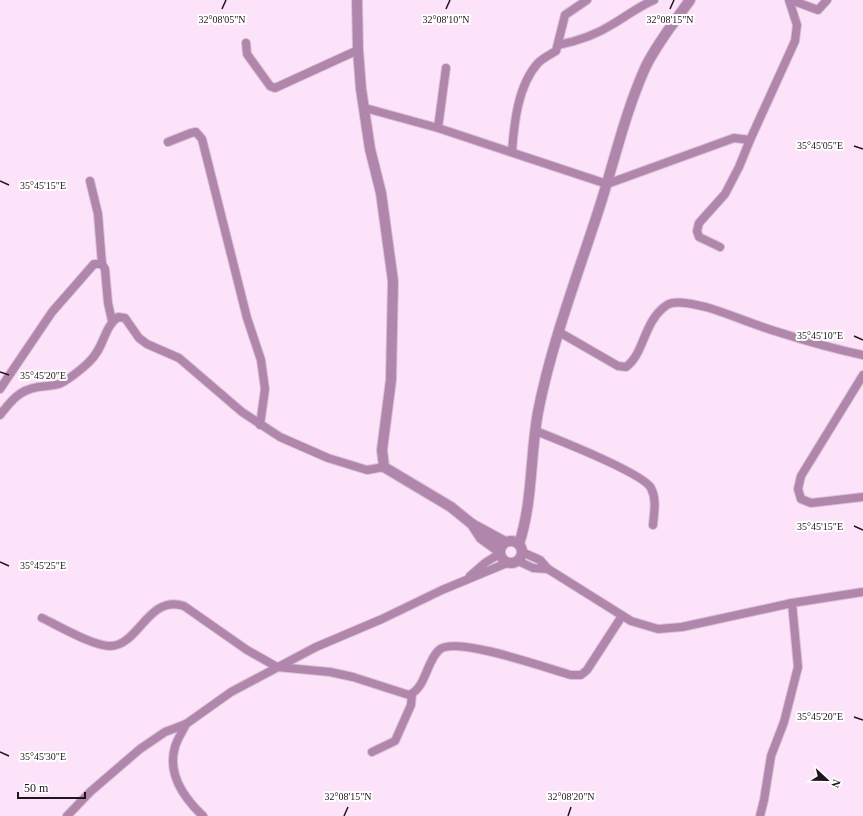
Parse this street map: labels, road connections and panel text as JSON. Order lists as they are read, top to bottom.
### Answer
{
  "scale_bar": "50 m",
  "north": "right",
  "coordinates": [
    "32°08'05\"N",
    "32°08'10\"N",
    "32°08'15\"N",
    "35°45'05\"E",
    "35°45'15\"E",
    "35°45'10\"E",
    "35°45'20\"E",
    "35°45'25\"E",
    "35°45'30\"E",
    "32°08'20\"N"
  ]
}
